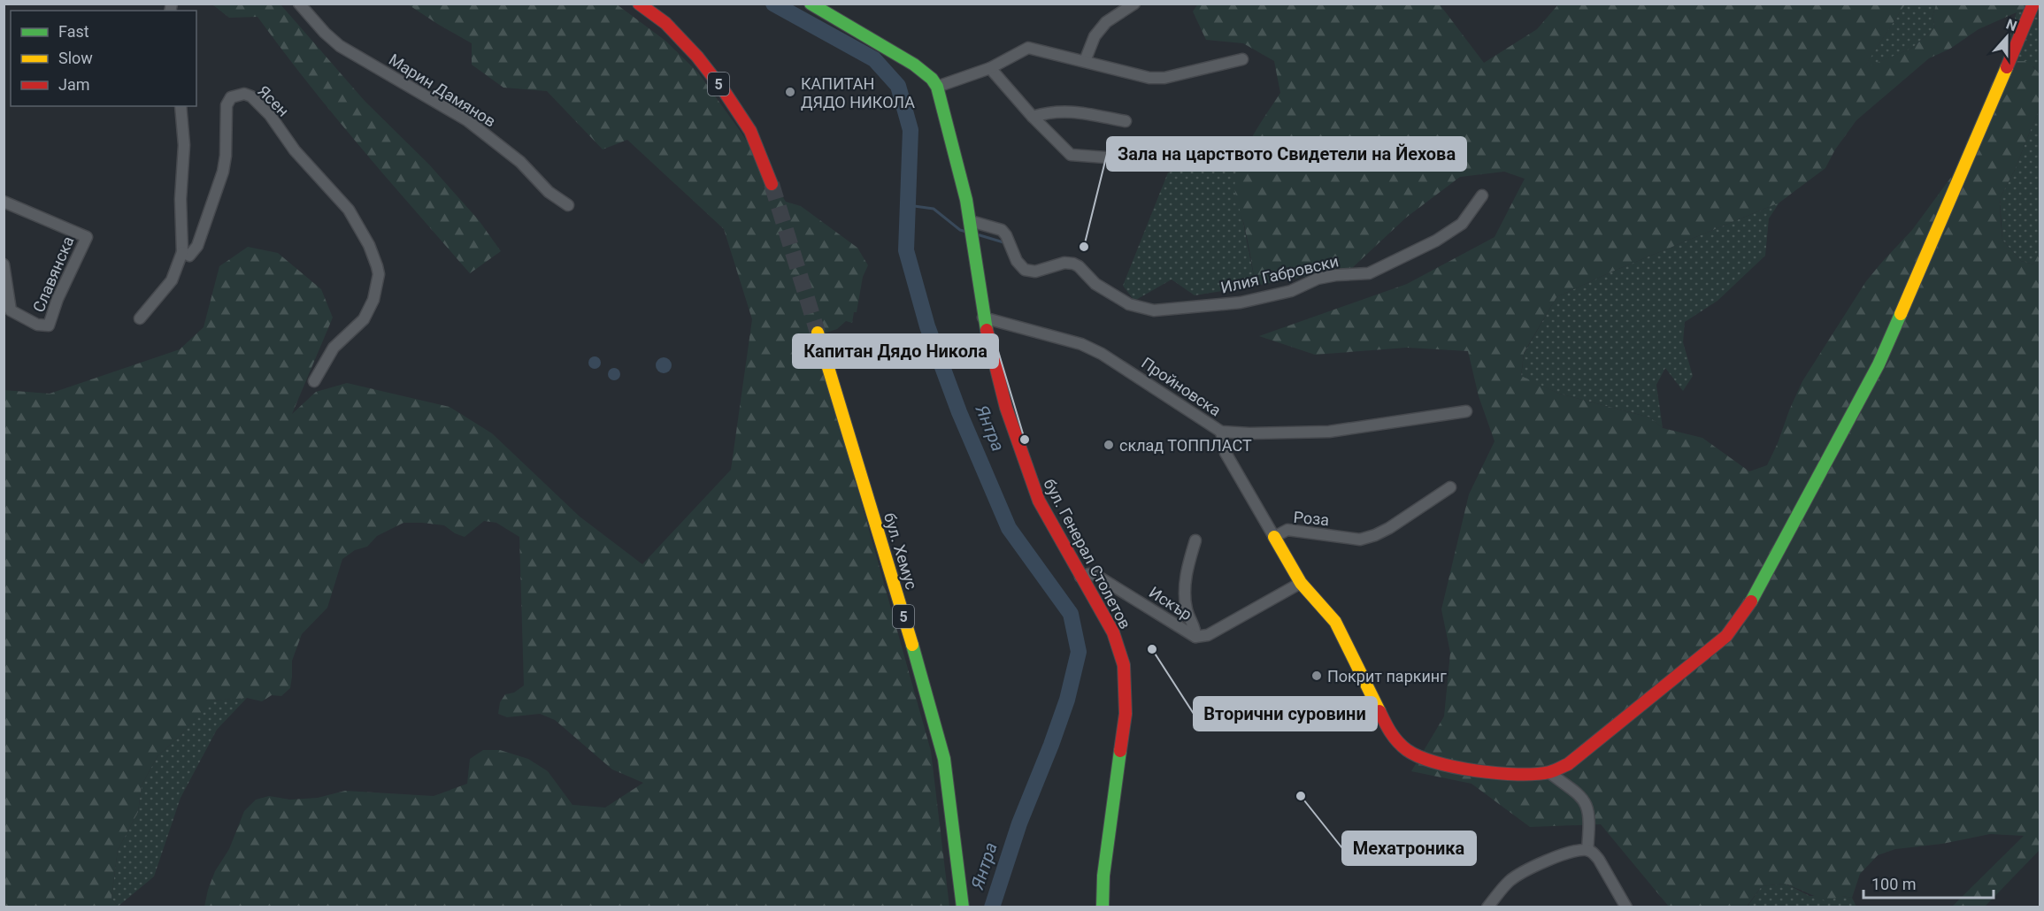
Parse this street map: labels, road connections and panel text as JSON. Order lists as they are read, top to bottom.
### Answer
{
  "streets": {
    "street": [
      "5",
      "Марин Дамянов",
      "Ясен",
      "Славянска",
      "Илия Габровски",
      "Пройновска",
      "Роза",
      "бул. Хемус",
      "бул. Генерал Столетов",
      "Искър"
    ]
  },
  "crossings": [
    ["Илия Габровски", "бул. Генерал Столетов"],
    ["Пройновска", "Роза"],
    ["Пройновска", "бул. Генерал Столетов"],
    ["бул. Генерал Столетов", "Искър"]
  ],
  "water": ["Янтра"],
  "places": [
    "КАПИТАН ДЯДО НИКОЛА",
    "Зала на царството Свидетели на Йехова",
    "Капитан Дядо Никола",
    "склад ТОППЛАСТ",
    "Вторични суровини",
    "Покрит паркинг",
    "Мехатроника"
  ],
  "legend": ["Fast", "Slow", "Jam"],
  "scale_bar": "100 m",
  "north": "top"
}
